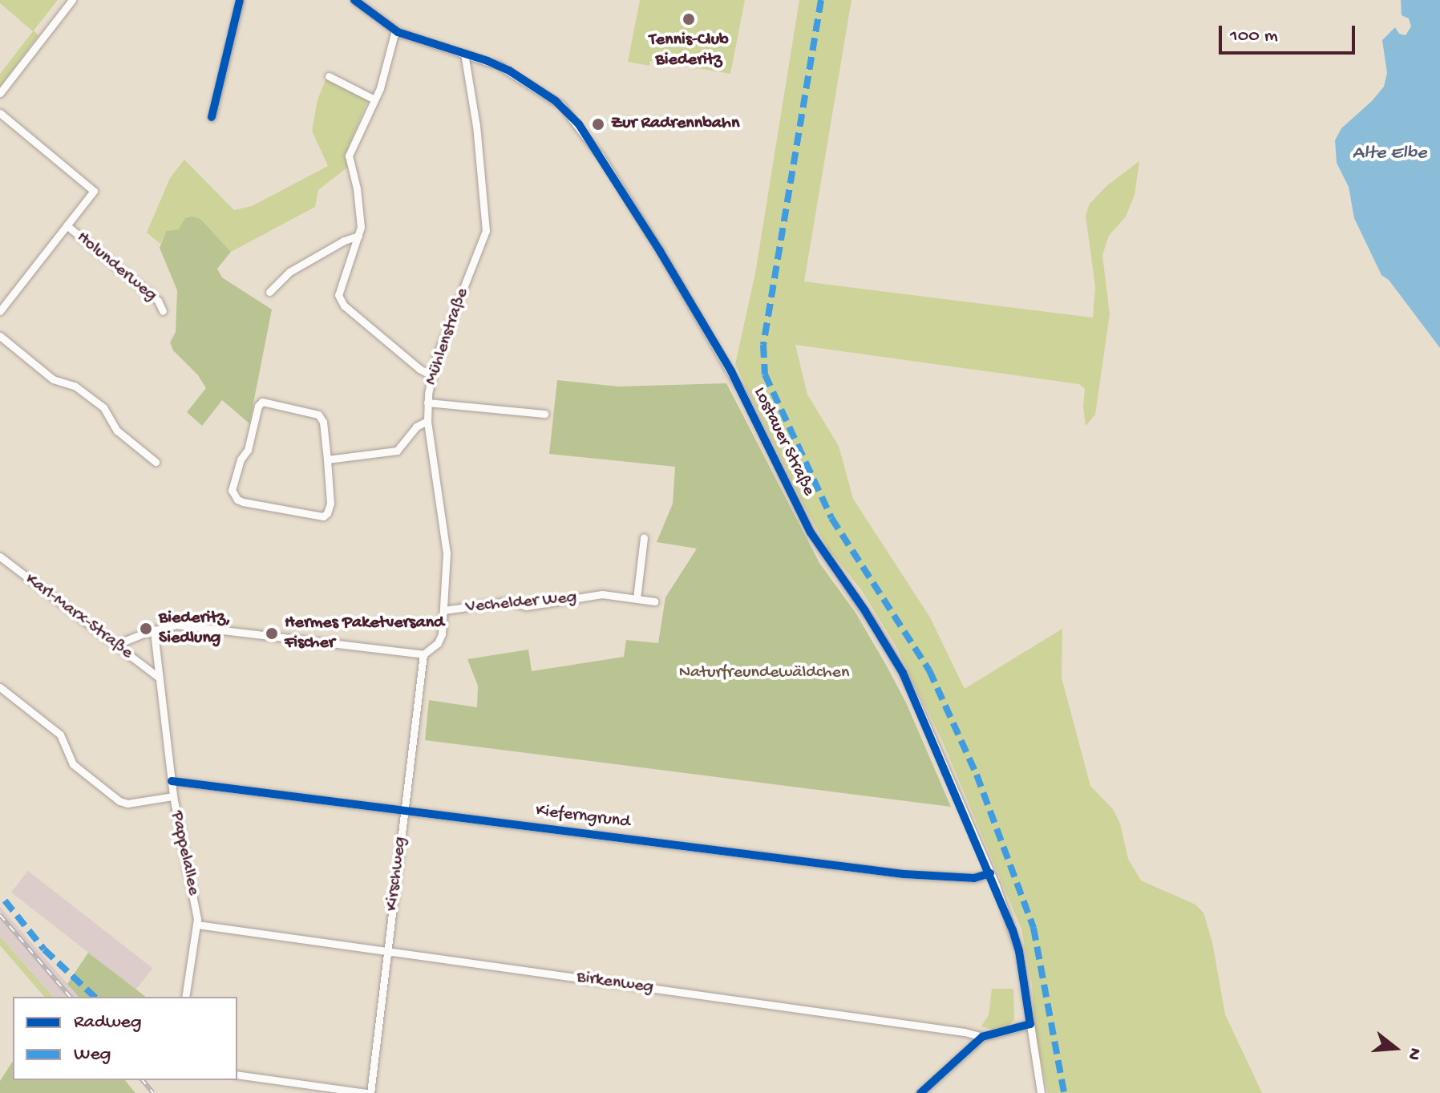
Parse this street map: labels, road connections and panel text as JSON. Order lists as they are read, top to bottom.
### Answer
{
  "streets": {
    "street": [
      "Holunderweg",
      "Mühlenstraße",
      "Lostauer Straße",
      "Vechelder Weg",
      "Karl-Marx-Straße",
      "Kieferngrund",
      "Pappelallee",
      "Kirschweg",
      "Birkenweg"
    ]
  },
  "crossings": [
    ["Mühlenstraße", "Lostauer Straße"],
    ["Mühlenstraße", "Vechelder Weg"],
    ["Mühlenstraße", "Kirschweg"],
    ["Lostauer Straße", "Kieferngrund"],
    ["Lostauer Straße", "Birkenweg"],
    ["Karl-Marx-Straße", "Pappelallee"],
    ["Kieferngrund", "Pappelallee"],
    ["Kieferngrund", "Kirschweg"],
    ["Pappelallee", "Birkenweg"],
    ["Kirschweg", "Birkenweg"]
  ],
  "water": ["Alte Elbe"],
  "parks": ["Naturfreundewäldchen"],
  "places": [
    "Tennis-Club Biederitz",
    "Zur Radrennbahn",
    "Biederitz, Siedlung",
    "Hermes Paketversand Fischer"
  ],
  "legend": ["Radweg", "Weg"],
  "scale_bar": "100 m",
  "north": "right"
}
